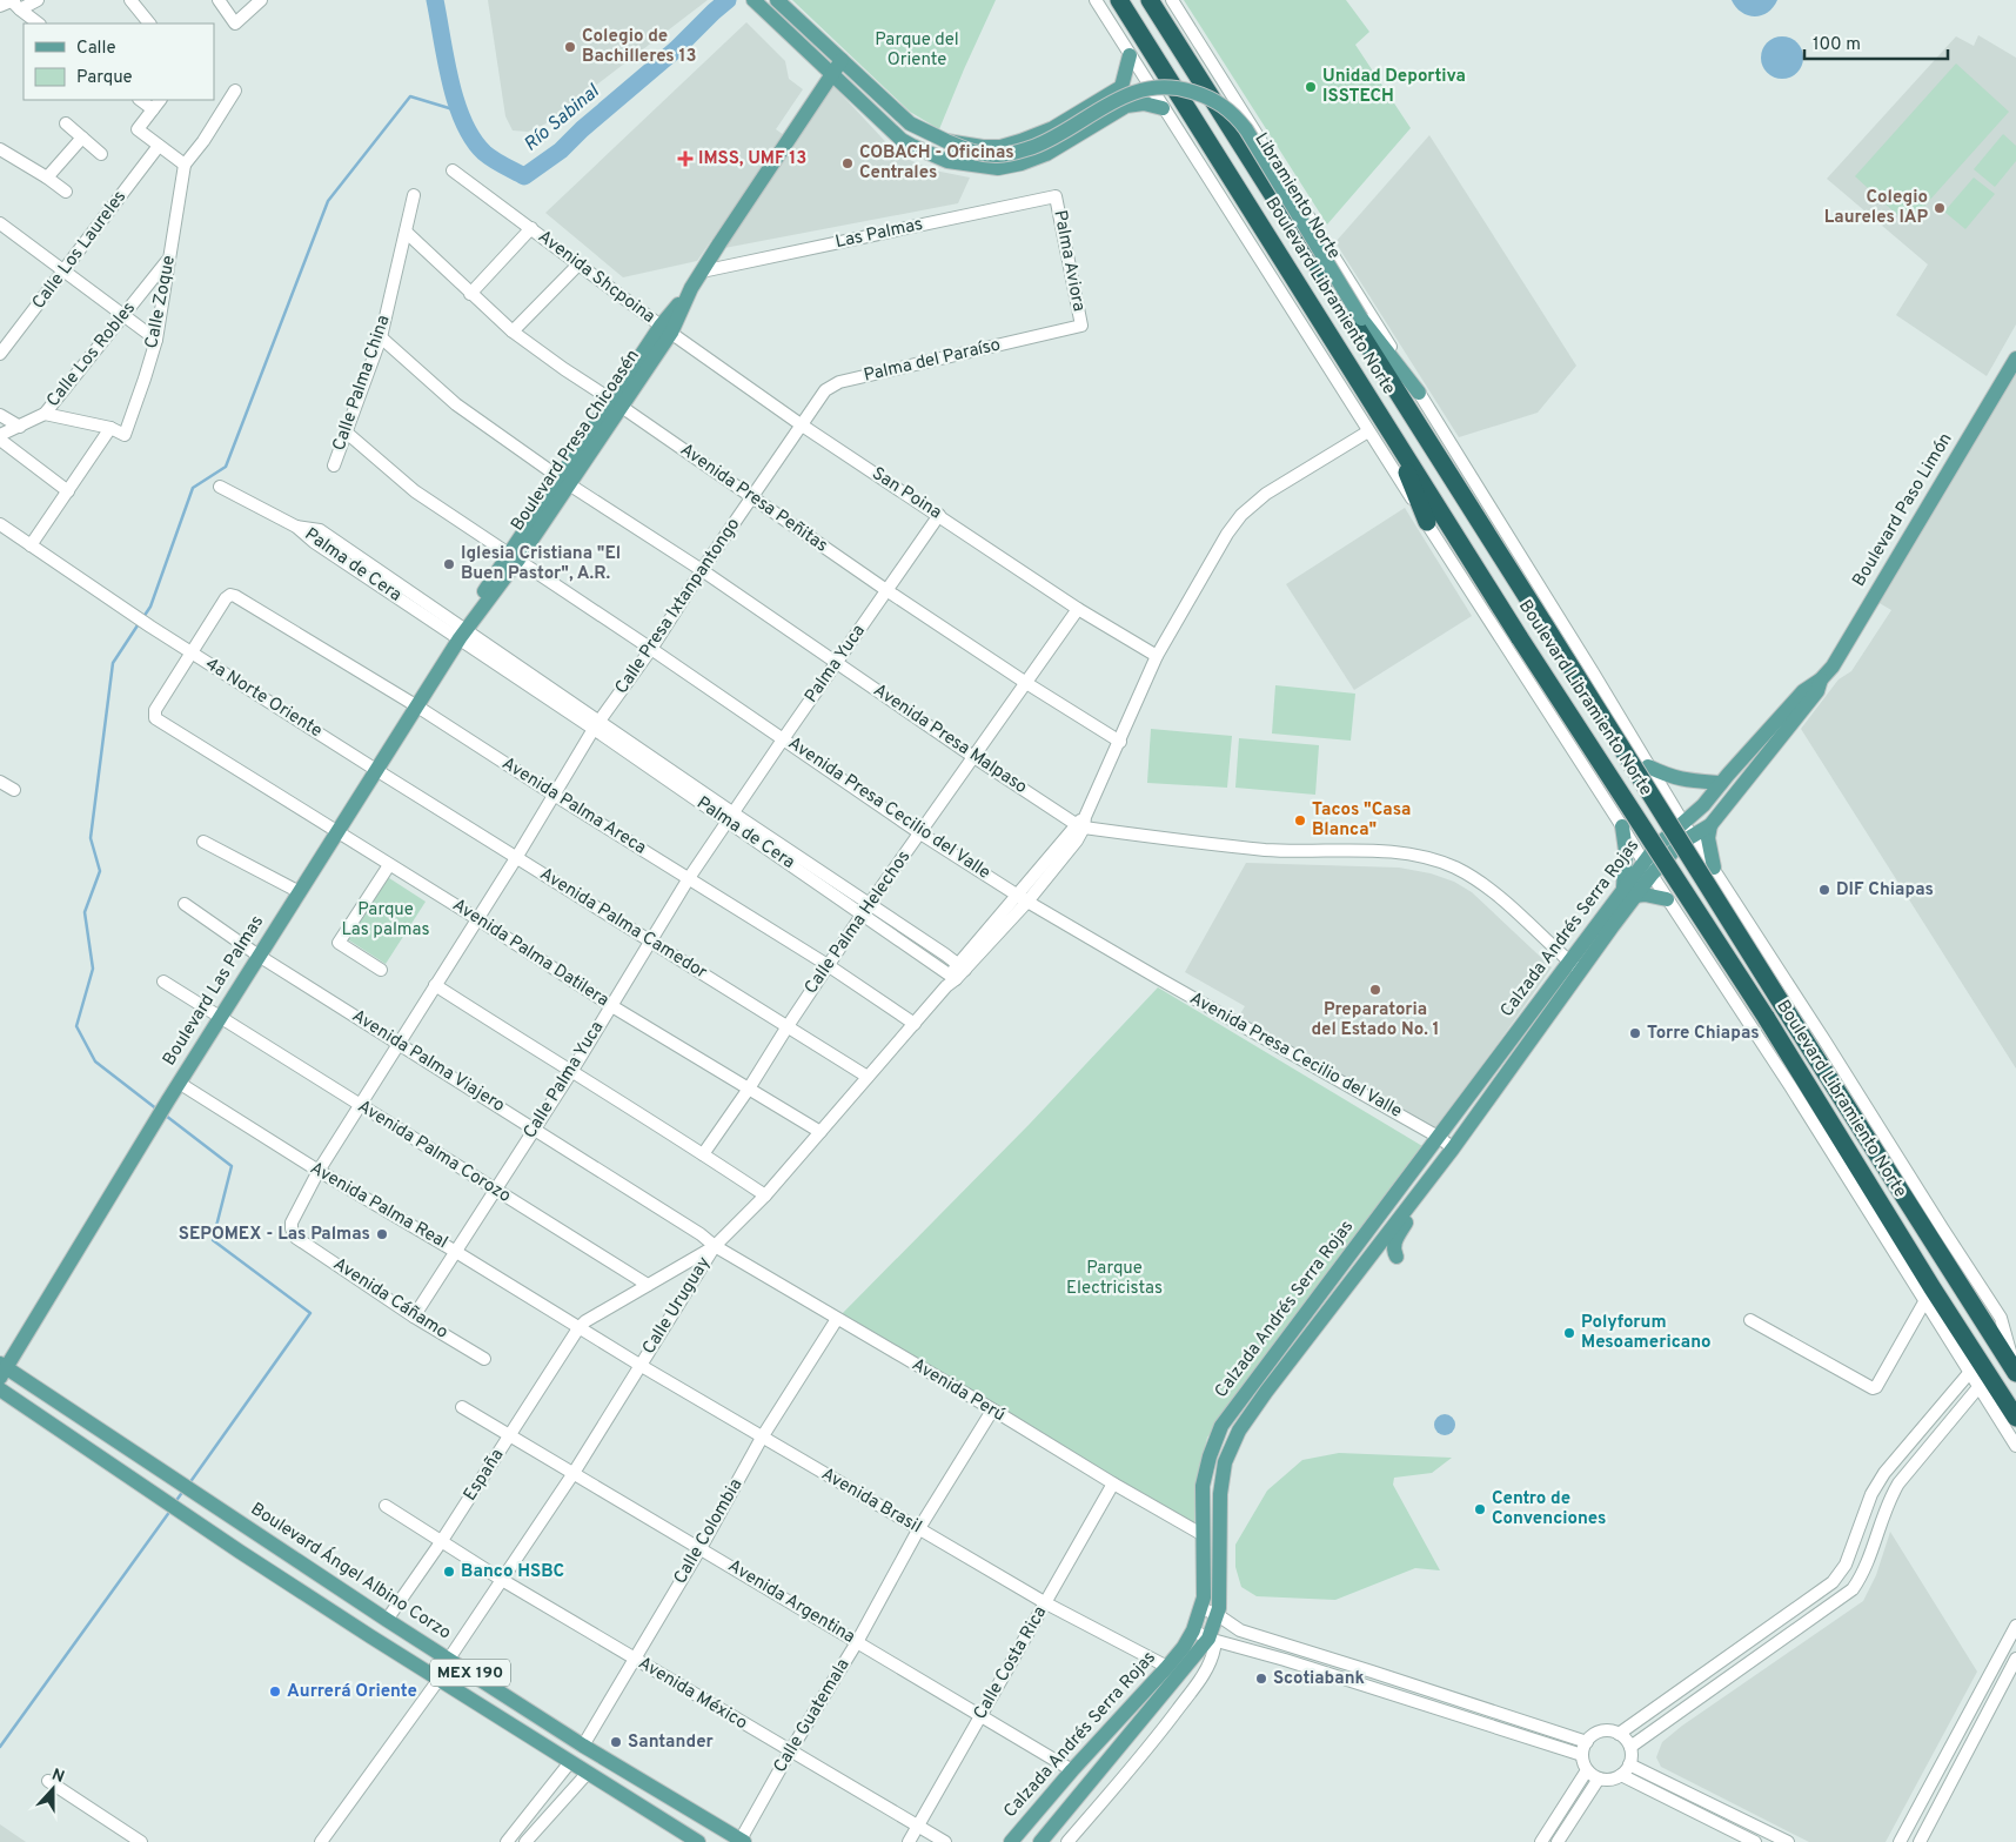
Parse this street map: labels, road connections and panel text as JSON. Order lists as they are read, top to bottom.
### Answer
{
  "streets": {
    "highway": ["Boulevard Libramiento Norte"],
    "main road": [
      "Boulevard Presa Chicoasén",
      "Boulevard Paso Limón",
      "Calzada Andrés Serra Rojas",
      "Boulevard Las Palmas",
      "Boulevard Ángel Albino Corzo",
      "MEX 190"
    ],
    "street": [
      "Libramiento Norte",
      "Las Palmas",
      "Calle Los Laureles",
      "Palma Aviora",
      "Avenida Shcpoina",
      "Calle Zoque",
      "Calle Los Robles",
      "Palma del Paraíso",
      "Calle Palma China",
      "San Poina",
      "Avenida Presa Peñitas",
      "Palma de Cera",
      "Calle Presa Ixtanpantongo",
      "Palma Yuca",
      "4a Norte Oriente",
      "Avenida Presa Malpaso",
      "Avenida Palma Areca",
      "Avenida Presa Cecilio del Valle",
      "Calle Palma Helechos",
      "Avenida Palma Camedor",
      "Avenida Palma Datilera",
      "Avenida Palma Viajero",
      "Calle Palma Yuca",
      "Avenida Palma Corozo",
      "Avenida Palma Real",
      "Avenida Cáñamo",
      "Calle Uruguay",
      "Avenida Perú",
      "España",
      "Avenida Brasil",
      "Calle Colombia",
      "Avenida Argentina",
      "Calle Costa Rica",
      "Avenida México",
      "Calle Guatemala"
    ]
  },
  "crossings": [
    ["Libramiento Norte", "Boulevard Libramiento Norte"],
    ["Libramiento Norte", "Boulevard Paso Limón"],
    ["Libramiento Norte", "Calzada Andrés Serra Rojas"],
    ["Las Palmas", "Palma Aviora"],
    ["Las Palmas", "Boulevard Presa Chicoasén"],
    ["Palma Aviora", "Palma del Paraíso"],
    ["Avenida Shcpoina", "Boulevard Presa Chicoasén"],
    ["Avenida Shcpoina", "San Poina"],
    ["Calle Zoque", "Calle Los Robles"],
    ["Palma del Paraíso", "San Poina"],
    ["Palma del Paraíso", "Calle Presa Ixtanpantongo"],
    ["Calle Palma China", "Avenida Presa Peñitas"],
    ["Calle Palma China", "Avenida Presa Malpaso"],
    ["Calle Palma China", "Avenida Presa Cecilio del Valle"],
    ["Boulevard Presa Chicoasén", "San Poina"],
    ["Boulevard Presa Chicoasén", "Avenida Presa Peñitas"],
    ["Boulevard Presa Chicoasén", "Palma de Cera"],
    ["Boulevard Presa Chicoasén", "Avenida Presa Malpaso"],
    ["Boulevard Presa Chicoasén", "Avenida Presa Cecilio del Valle"],
    ["Boulevard Presa Chicoasén", "Boulevard Las Palmas"],
    ["San Poina", "Calle Presa Ixtanpantongo"],
    ["San Poina", "Palma Yuca"],
    ["San Poina", "Calle Palma Helechos"],
    ["San Poina", "Calle Uruguay"],
    ["Avenida Presa Peñitas", "Calle Presa Ixtanpantongo"],
    ["Avenida Presa Peñitas", "Palma Yuca"],
    ["Avenida Presa Peñitas", "Calle Palma Helechos"],
    ["Avenida Presa Peñitas", "Calle Uruguay"],
    ["Boulevard Paso Limón", "Calzada Andrés Serra Rojas"],
    ["Palma de Cera", "Calle Presa Ixtanpantongo"],
    ["Palma de Cera", "Palma Yuca"],
    ["Palma de Cera", "Calle Palma Helechos"],
    ["Palma de Cera", "Boulevard Las Palmas"],
    ["Palma de Cera", "Calle Palma Yuca"],
    ["Palma de Cera", "Calle Uruguay"],
    ["Calle Presa Ixtanpantongo", "Avenida Presa Malpaso"],
    ["Calle Presa Ixtanpantongo", "Avenida Palma Areca"],
    ["Calle Presa Ixtanpantongo", "Avenida Presa Cecilio del Valle"],
    ["Calle Presa Ixtanpantongo", "Avenida Palma Camedor"],
    ["Calle Presa Ixtanpantongo", "Avenida Palma Datilera"],
    ["Calle Presa Ixtanpantongo", "Avenida Palma Viajero"],
    ["Calle Presa Ixtanpantongo", "Avenida Palma Corozo"],
    ["Calle Presa Ixtanpantongo", "Avenida Palma Real"],
    ["Calle Presa Ixtanpantongo", "Avenida Cáñamo"],
    ["Palma Yuca", "Avenida Presa Malpaso"],
    ["Palma Yuca", "Avenida Presa Cecilio del Valle"],
    ["Palma Yuca", "Calle Palma Yuca"],
    ["4a Norte Oriente", "Avenida Palma Areca"],
    ["4a Norte Oriente", "Avenida Palma Camedor"],
    ["4a Norte Oriente", "Avenida Palma Datilera"],
    ["4a Norte Oriente", "Boulevard Las Palmas"],
    ["Avenida Presa Malpaso", "Calle Palma Helechos"],
    ["Avenida Presa Malpaso", "Calzada Andrés Serra Rojas"],
    ["Avenida Presa Malpaso", "Calle Uruguay"],
    ["Avenida Palma Areca", "Calle Palma Helechos"],
    ["Avenida Palma Areca", "Avenida Palma Datilera"],
    ["Avenida Palma Areca", "Boulevard Las Palmas"],
    ["Avenida Palma Areca", "Calle Palma Yuca"],
    ["Avenida Palma Areca", "Calle Uruguay"],
    ["Avenida Presa Cecilio del Valle", "Calle Palma Helechos"],
    ["Avenida Presa Cecilio del Valle", "Calzada Andrés Serra Rojas"],
    ["Avenida Presa Cecilio del Valle", "Calle Uruguay"],
    ["Calle Palma Helechos", "Avenida Palma Camedor"],
    ["Calle Palma Helechos", "Avenida Palma Datilera"],
    ["Avenida Palma Camedor", "Boulevard Las Palmas"],
    ["Avenida Palma Camedor", "Calle Palma Yuca"],
    ["Avenida Palma Camedor", "Calle Uruguay"],
    ["Calzada Andrés Serra Rojas", "Avenida Perú"],
    ["Calzada Andrés Serra Rojas", "Avenida Brasil"],
    ["Calzada Andrés Serra Rojas", "Avenida Argentina"],
    ["Avenida Palma Datilera", "Boulevard Las Palmas"],
    ["Avenida Palma Datilera", "Calle Palma Yuca"],
    ["Avenida Palma Datilera", "Calle Uruguay"],
    ["Boulevard Las Palmas", "Avenida Palma Viajero"],
    ["Boulevard Las Palmas", "Avenida Palma Corozo"],
    ["Boulevard Las Palmas", "Avenida Palma Real"],
    ["Boulevard Las Palmas", "Boulevard Ángel Albino Corzo"],
    ["Avenida Palma Viajero", "Calle Palma Yuca"],
    ["Avenida Palma Viajero", "Calle Uruguay"],
    ["Avenida Palma Viajero", "Avenida Perú"],
    ["Calle Palma Yuca", "Avenida Palma Corozo"],
    ["Calle Palma Yuca", "Avenida Palma Real"],
    ["Calle Palma Yuca", "Avenida Cáñamo"],
    ["Avenida Palma Real", "España"],
    ["Avenida Palma Real", "Avenida Brasil"],
    ["Calle Uruguay", "Avenida Perú"],
    ["Calle Uruguay", "Avenida Brasil"],
    ["Calle Uruguay", "Boulevard Ángel Albino Corzo"],
    ["Calle Uruguay", "Avenida Argentina"],
    ["Calle Uruguay", "Avenida México"],
    ["Avenida Perú", "Calle Colombia"],
    ["Avenida Perú", "Calle Costa Rica"],
    ["Avenida Perú", "Calle Guatemala"],
    ["España", "Avenida Brasil"],
    ["España", "Boulevard Ángel Albino Corzo"],
    ["España", "Avenida Argentina"],
    ["España", "Avenida México"],
    ["Avenida Brasil", "Calle Colombia"],
    ["Avenida Brasil", "Calle Costa Rica"],
    ["Avenida Brasil", "Calle Guatemala"],
    ["Calle Colombia", "Boulevard Ángel Albino Corzo"],
    ["Calle Colombia", "Avenida Argentina"],
    ["Calle Colombia", "Avenida México"],
    ["Boulevard Ángel Albino Corzo", "Calle Guatemala"],
    ["Avenida Argentina", "Calle Costa Rica"],
    ["Avenida Argentina", "Calle Guatemala"],
    ["Calle Costa Rica", "Avenida México"],
    ["Avenida México", "Calle Guatemala"]
  ],
  "water": ["Río Sabinal"],
  "parks": ["Parque del Oriente", "Parque Las palmas", "Parque Electricistas"],
  "places": {
    "other": [
      "Colegio de Bachilleres 13",
      "Unidad Deportiva ISSTECH",
      "COBACH - Oficinas Centrales",
      "Colegio Laureles IAP",
      "Iglesia Cristiana \"El Buen Pastor\", A.R.",
      "Tacos \"Casa Blanca\"",
      "DIF Chiapas",
      "Preparatoria del Estado No. 1",
      "Torre Chiapas",
      "SEPOMEX - Las Palmas",
      "Polyforum Mesoamericano",
      "Centro de Convenciones",
      "Banco HSBC",
      "Scotiabank",
      "Aurrerá Oriente",
      "Santander"
    ],
    "health": ["IMSS, UMF 13"]
  },
  "legend": ["Calle", "Parque"],
  "scale_bar": "100 m",
  "north": "top"
}
